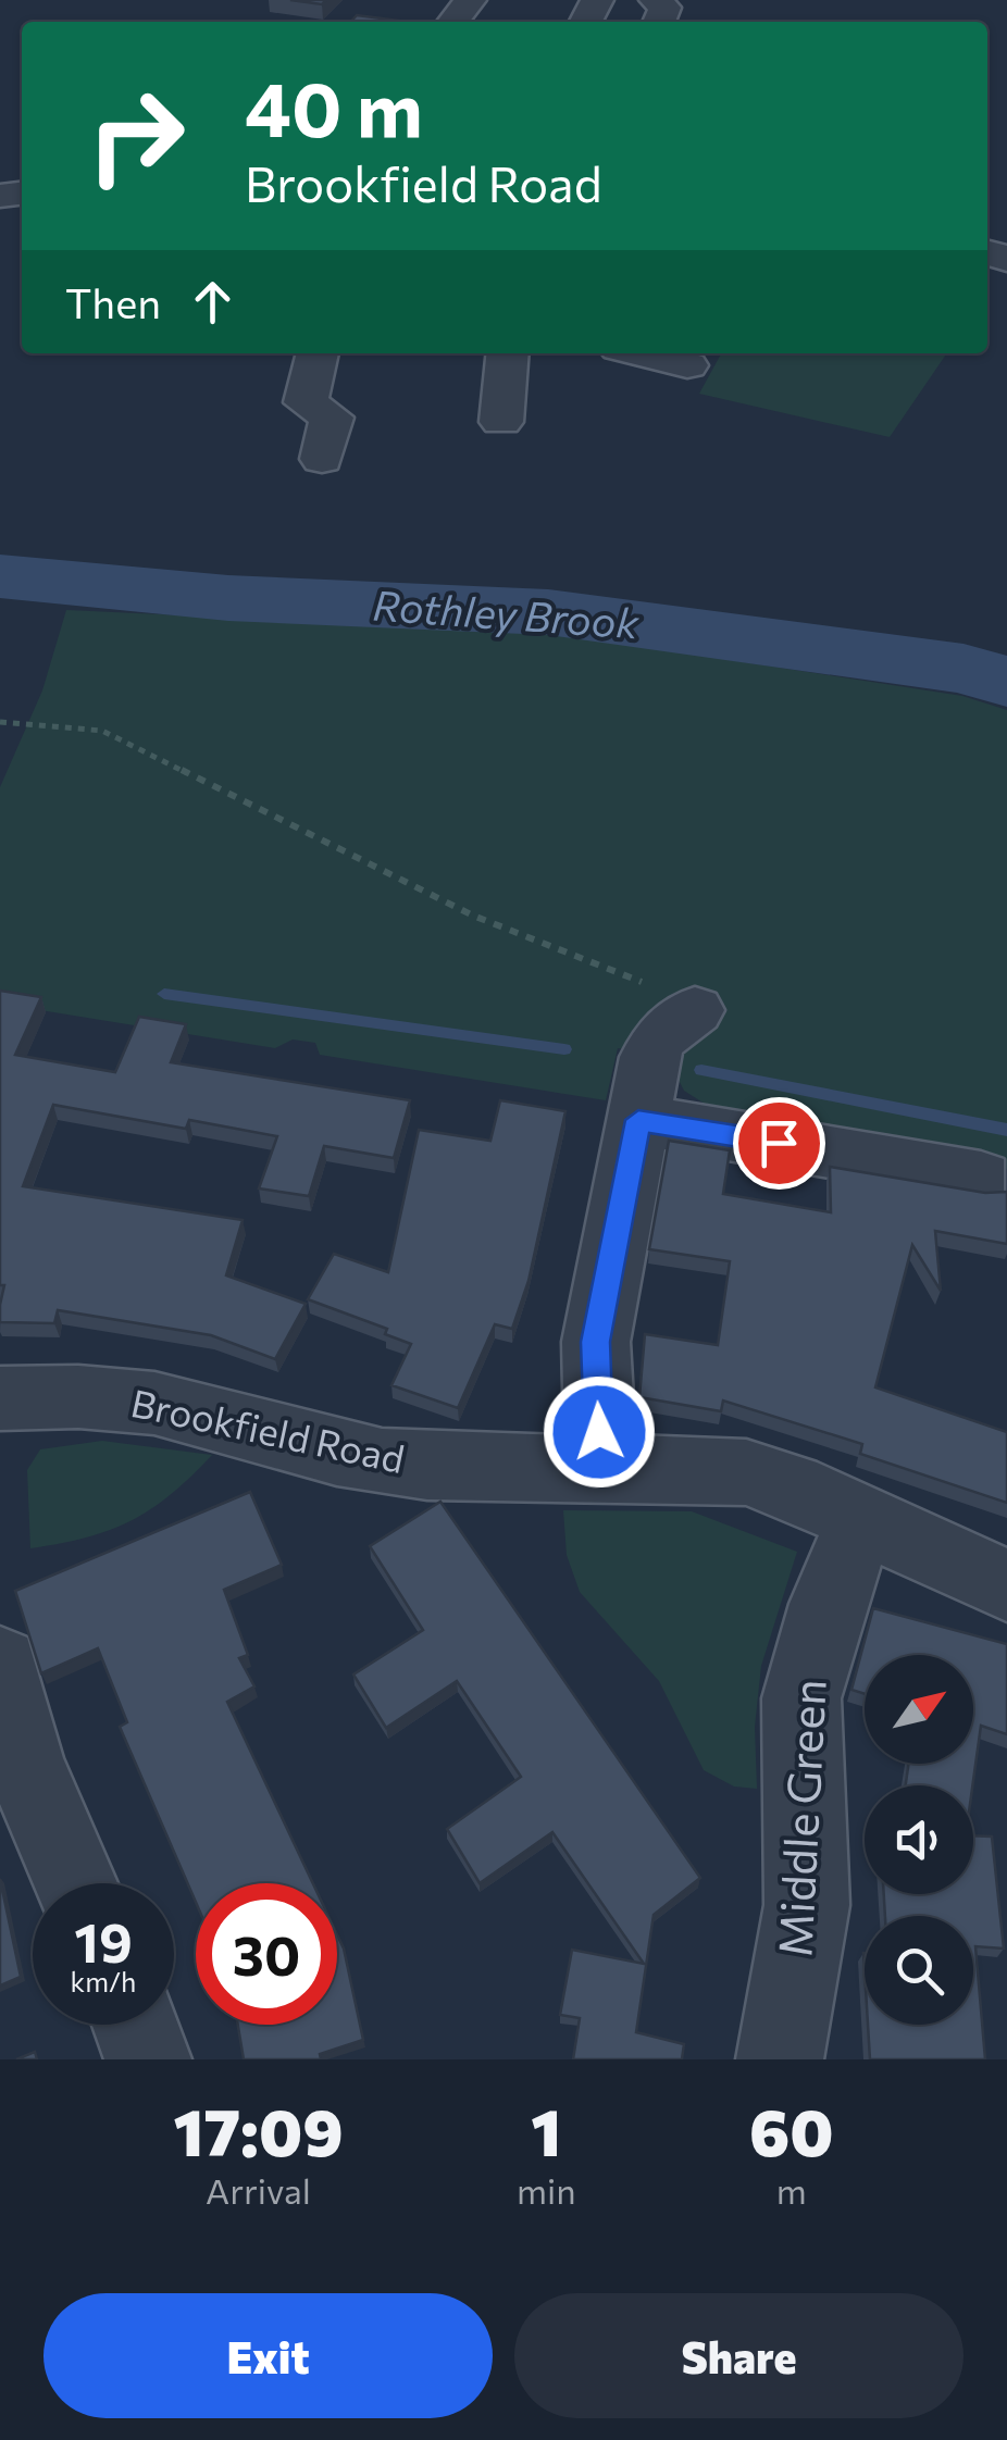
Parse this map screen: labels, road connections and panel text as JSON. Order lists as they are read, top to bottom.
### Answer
{
  "streets": {
    "street": ["Brookfield Road", "Middle Green"]
  },
  "crossings": [
    ["Brookfield Road", "Middle Green"]
  ],
  "water": ["Rothley Brook"],
  "north": "top right",
  "page": {
    "turn": ["40 m", "Brookfield Road"],
    "then": "Then",
    "speed": "19 km/h",
    "limit": "30",
    "eta": [
      "17:09",
      "Arrival",
      "1",
      "min",
      "60",
      "m"
    ],
    "buttons": ["Exit", "Share"]
  }
}
